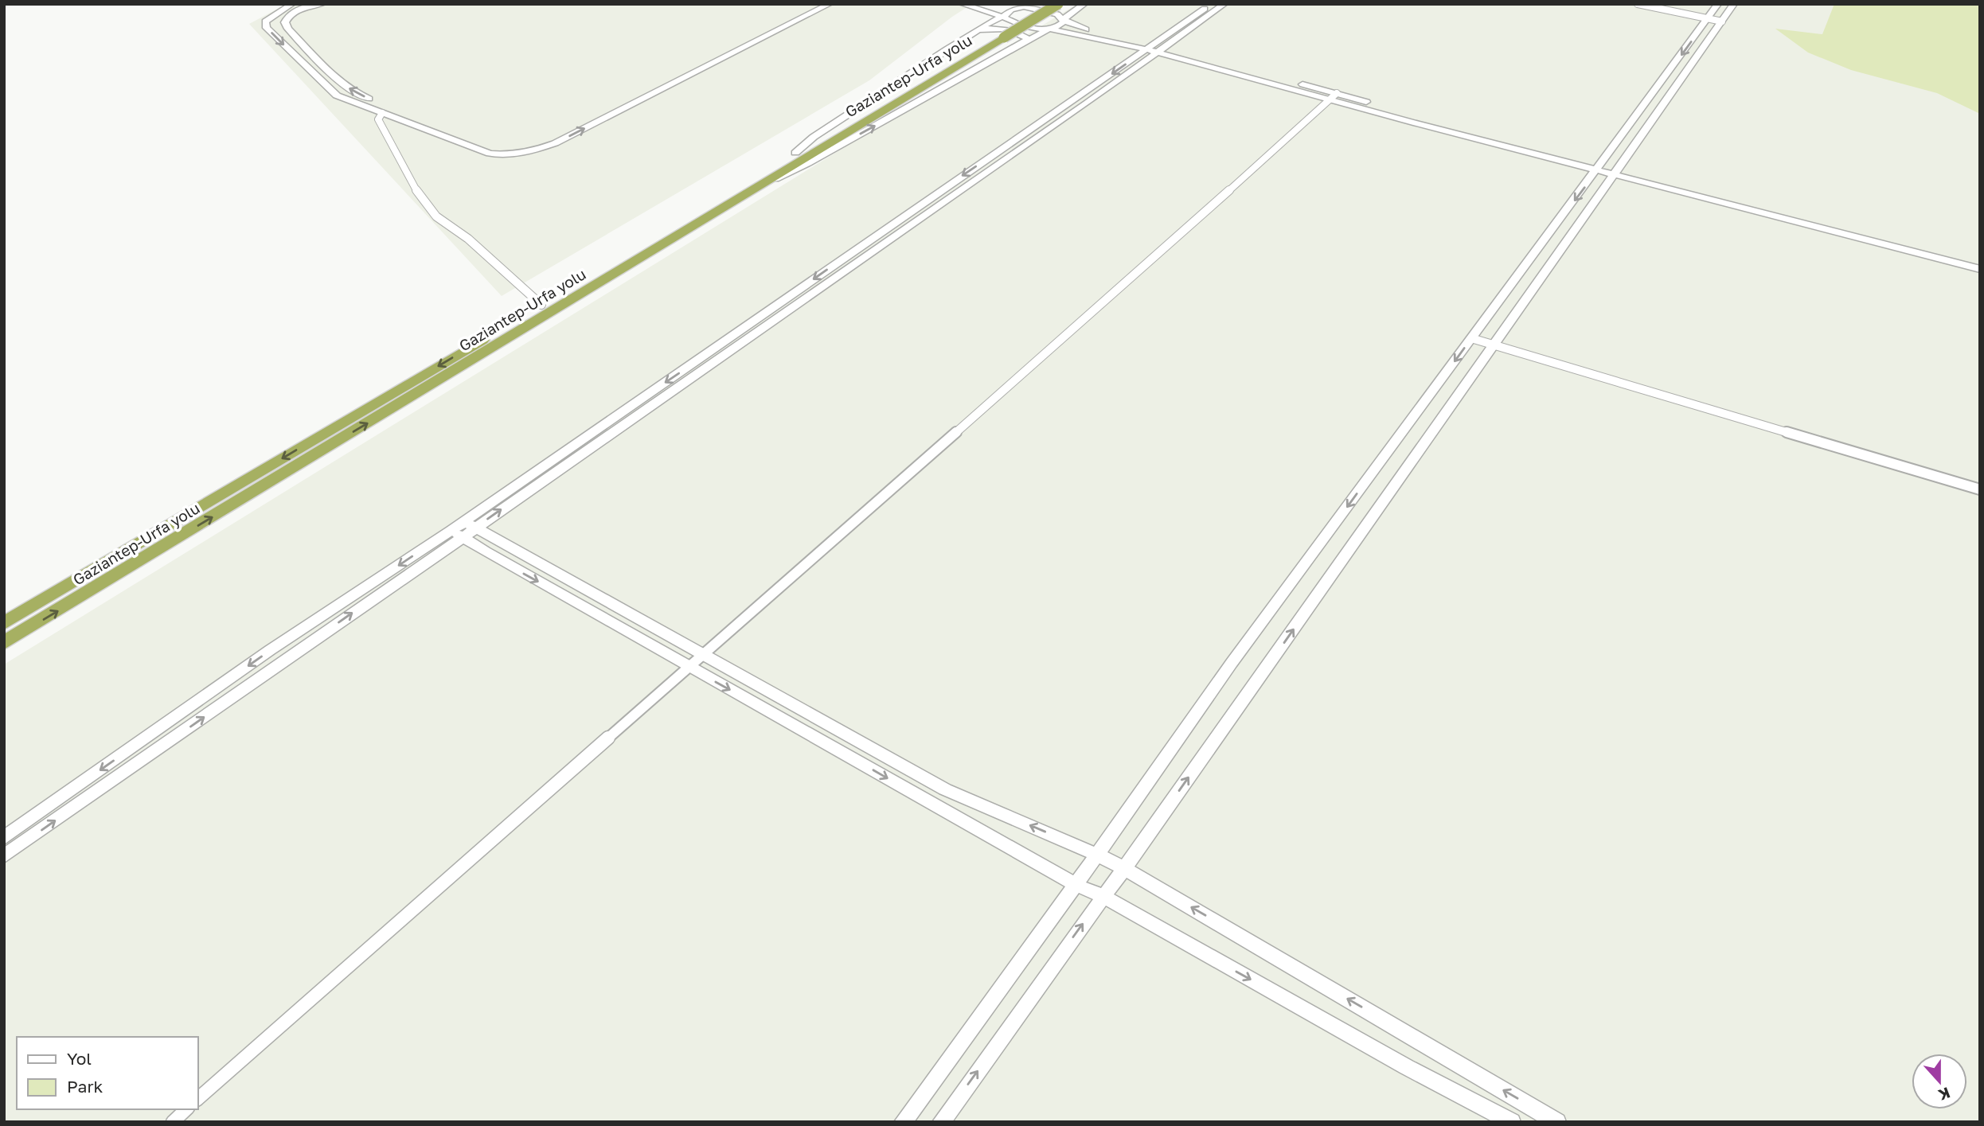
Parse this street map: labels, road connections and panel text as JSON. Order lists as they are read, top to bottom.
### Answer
{
  "streets": {
    "highway": ["Gaziantep-Urfa yolu"]
  },
  "legend": ["Yol", "Park"],
  "north": "bottom"
}
